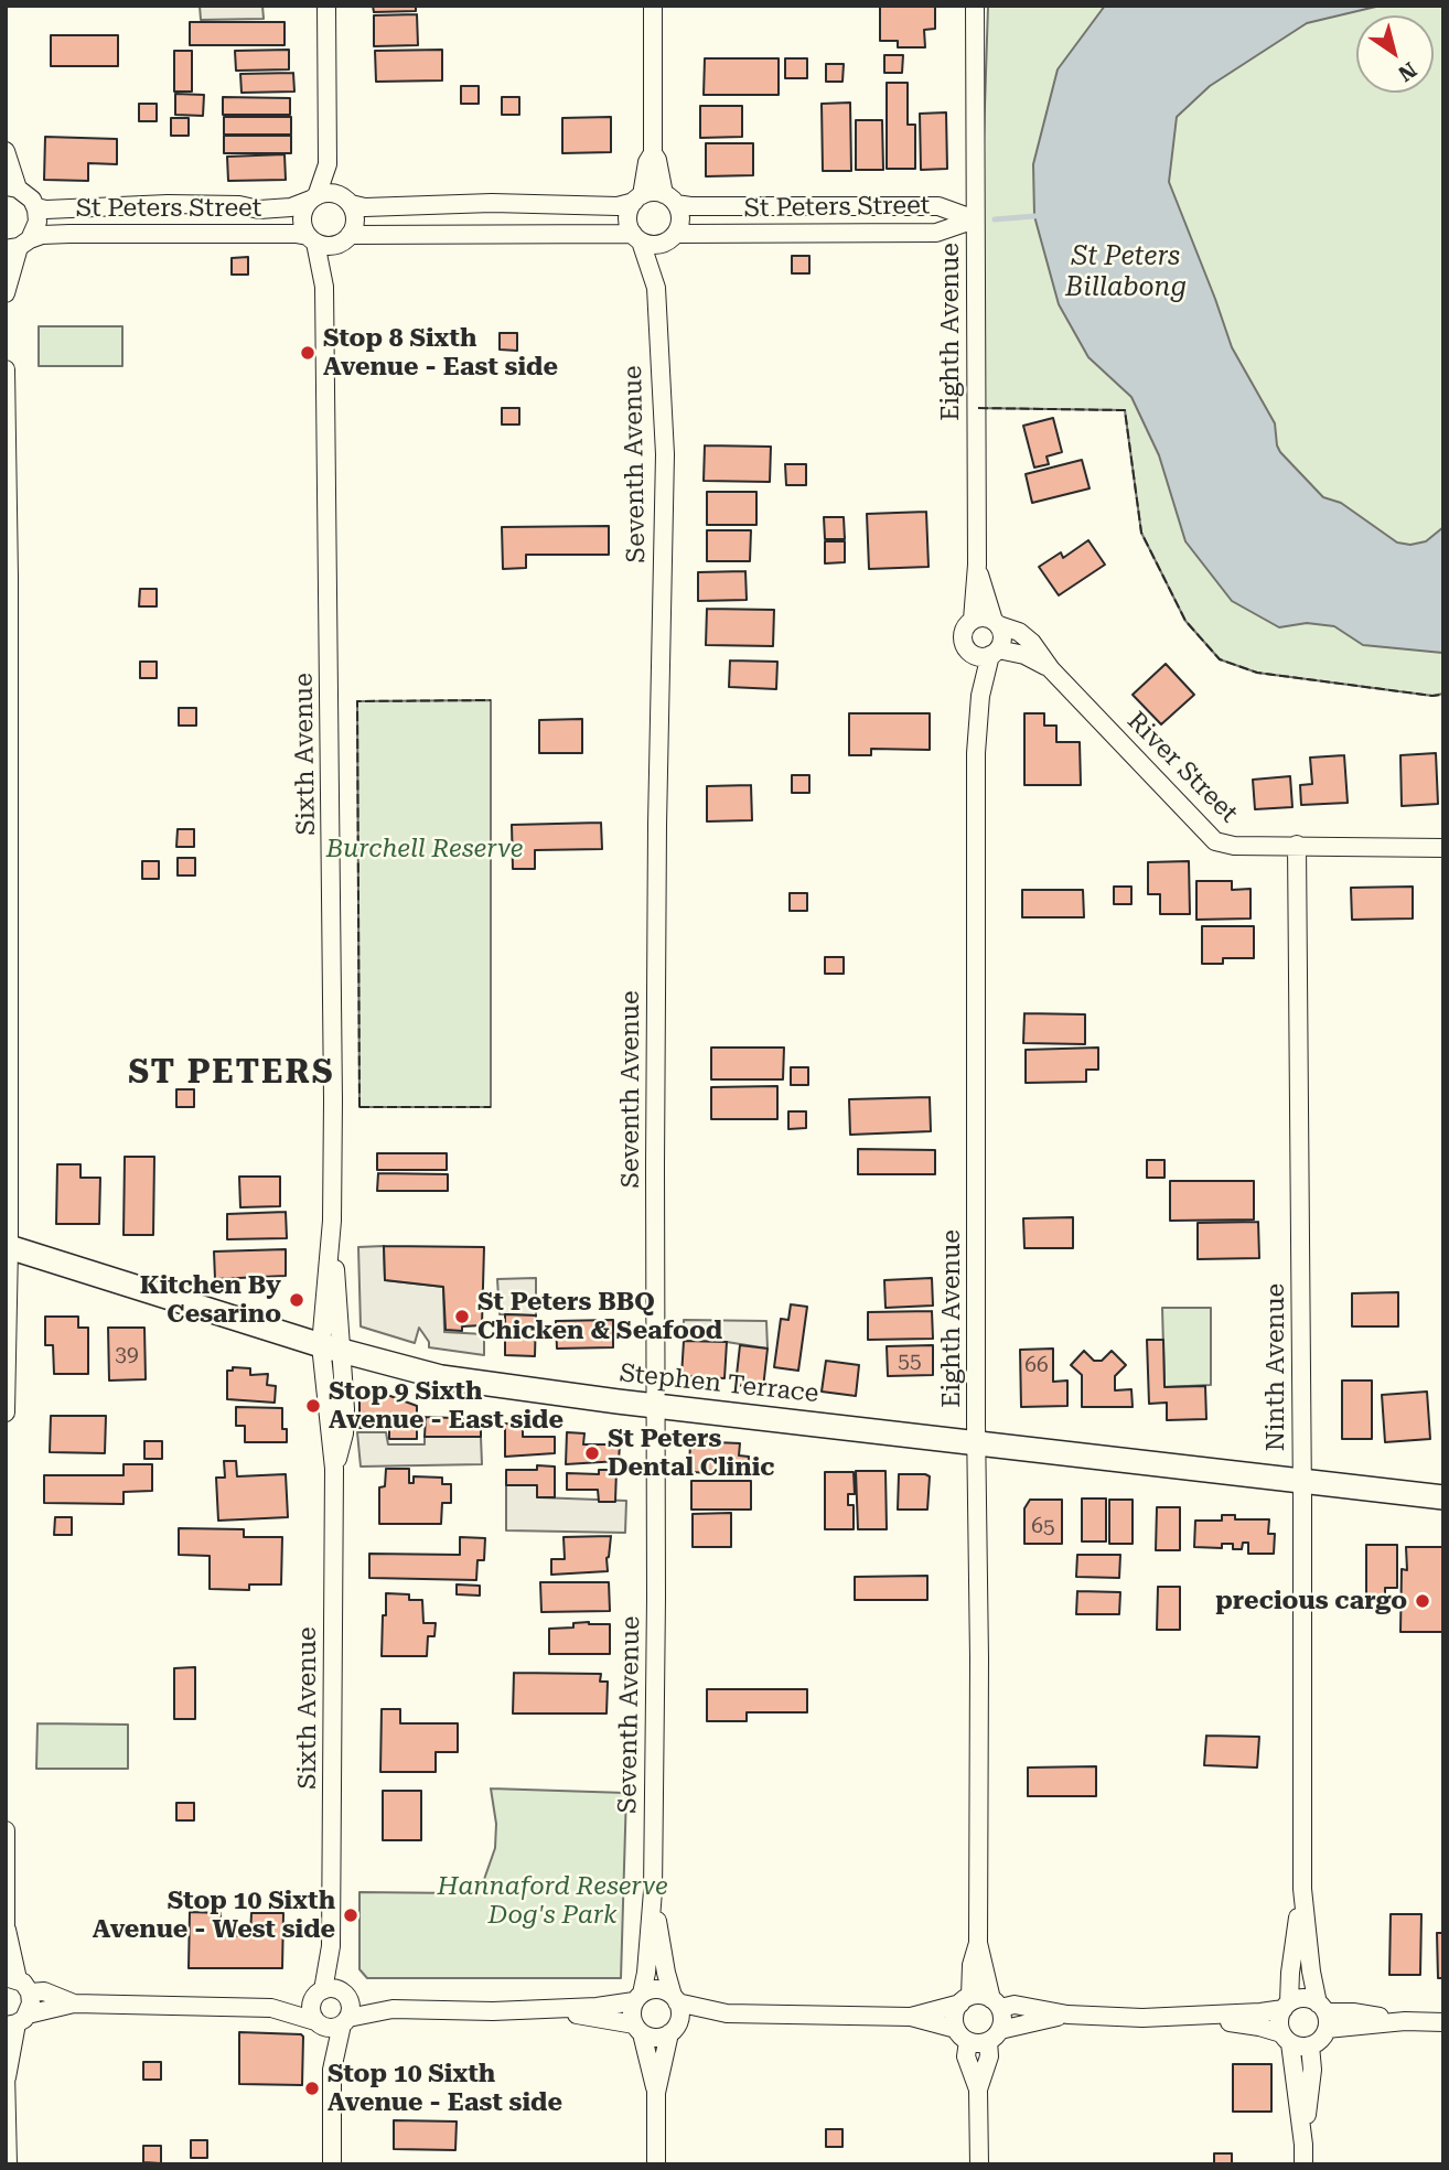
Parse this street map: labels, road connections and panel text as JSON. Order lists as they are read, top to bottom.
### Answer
{
  "streets": {
    "main road": ["Stephen Terrace"],
    "street": [
      "St Peters Street",
      "Eighth Avenue",
      "Seventh Avenue",
      "Sixth Avenue",
      "River Street",
      "Ninth Avenue"
    ]
  },
  "crossings": [
    ["St Peters Street", "Eighth Avenue"],
    ["St Peters Street", "Seventh Avenue"],
    ["St Peters Street", "Sixth Avenue"],
    ["Eighth Avenue", "River Street"],
    ["Eighth Avenue", "Stephen Terrace"],
    ["Seventh Avenue", "Stephen Terrace"],
    ["Sixth Avenue", "Stephen Terrace"],
    ["River Street", "Ninth Avenue"],
    ["Ninth Avenue", "Stephen Terrace"]
  ],
  "districts": ["ST PETERS"],
  "water": ["St Peters Billabong"],
  "parks": ["Burchell Reserve", "Hannaford Reserve Dog's Park"],
  "places": [
    "Stop 8 Sixth Avenue - East side",
    "Kitchen By Cesarino",
    "St Peters BBQ Chicken & Seafood",
    "Stop 9 Sixth Avenue - East side",
    "St Peters Dental Clinic",
    "precious cargo",
    "Stop 10 Sixth Avenue - West side",
    "Stop 10 Sixth Avenue - East side"
  ],
  "house_numbers": [
    "39",
    "55",
    "66",
    "65"
  ],
  "north": "bottom right"
}
